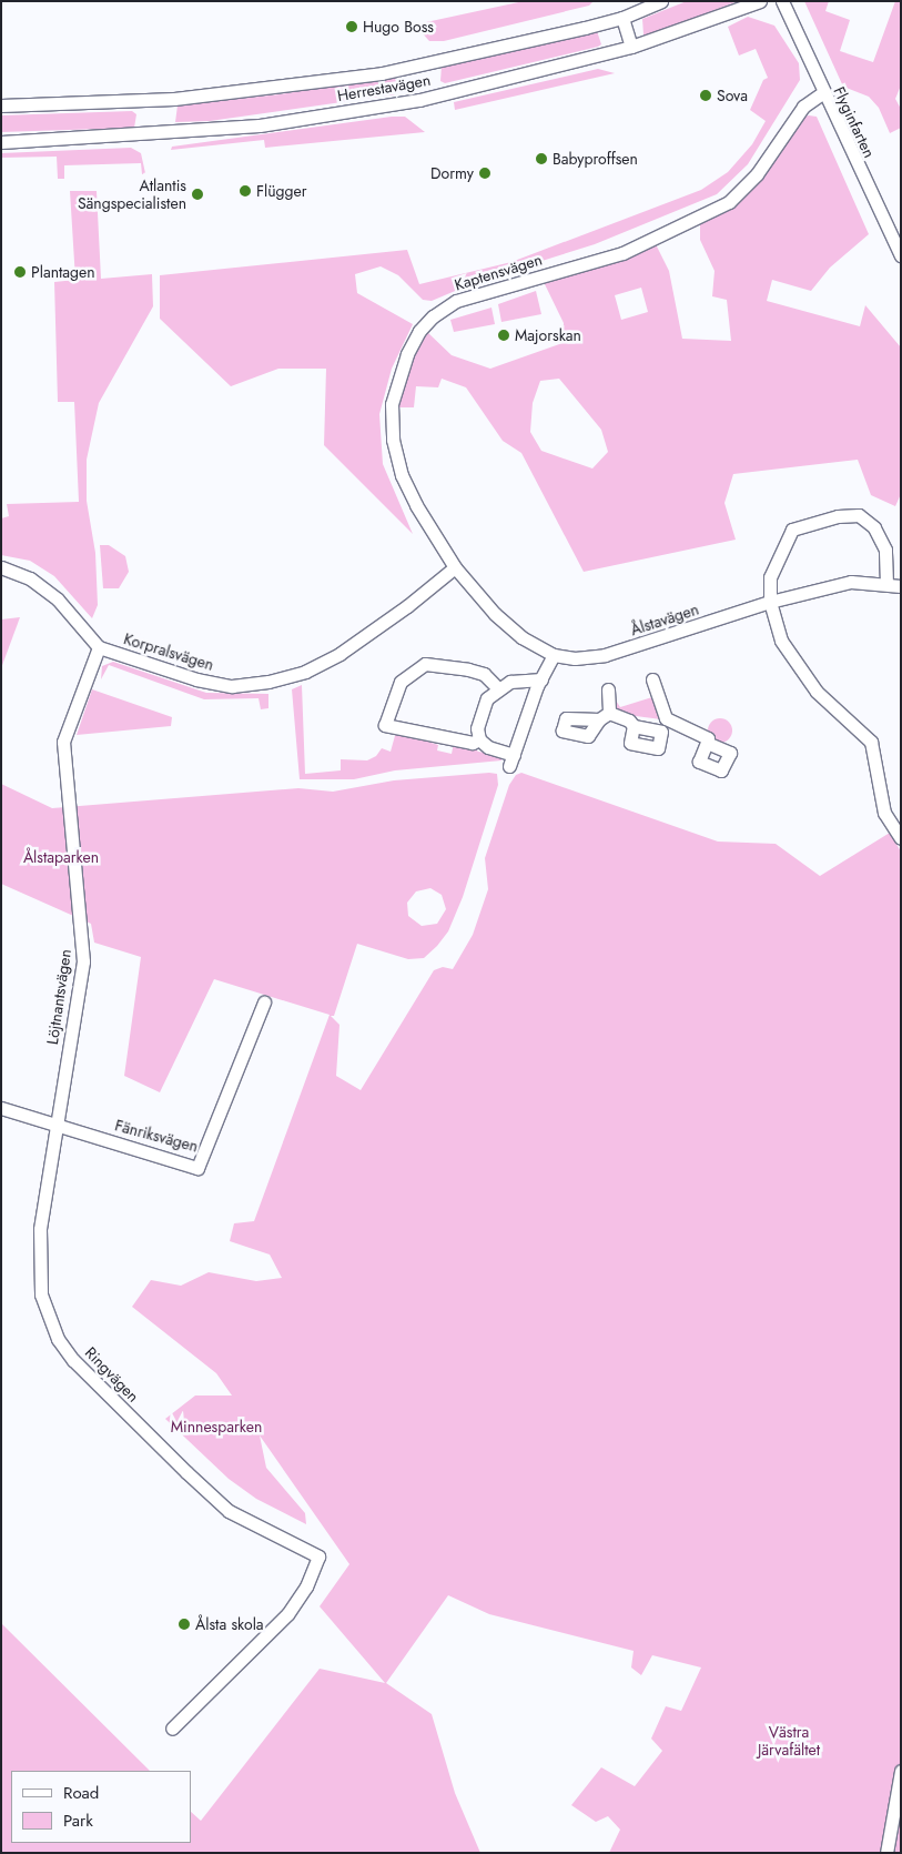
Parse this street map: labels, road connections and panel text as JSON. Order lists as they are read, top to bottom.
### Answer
{
  "streets": {
    "street": [
      "Herrestavägen",
      "Flyginfarten",
      "Kaptensvägen",
      "Ålstavägen",
      "Korpralsvägen",
      "Löjtnantsvägen",
      "Fänriksvägen",
      "Ringvägen"
    ]
  },
  "crossings": [
    ["Flyginfarten", "Kaptensvägen"],
    ["Kaptensvägen", "Ålstavägen"],
    ["Kaptensvägen", "Korpralsvägen"],
    ["Korpralsvägen", "Löjtnantsvägen"],
    ["Löjtnantsvägen", "Fänriksvägen"],
    ["Löjtnantsvägen", "Ringvägen"],
    ["Fänriksvägen", "Ringvägen"]
  ],
  "parks": ["Ålstaparken", "Minnesparken", "Västra Järvafältet"],
  "places": [
    "Hugo Boss",
    "Sova",
    "Babyproffsen",
    "Dormy",
    "Flügger",
    "Atlantis Sängspecialisten",
    "Plantagen",
    "Majorskan",
    "Ålsta skola"
  ],
  "legend": ["Road", "Park"]
}
